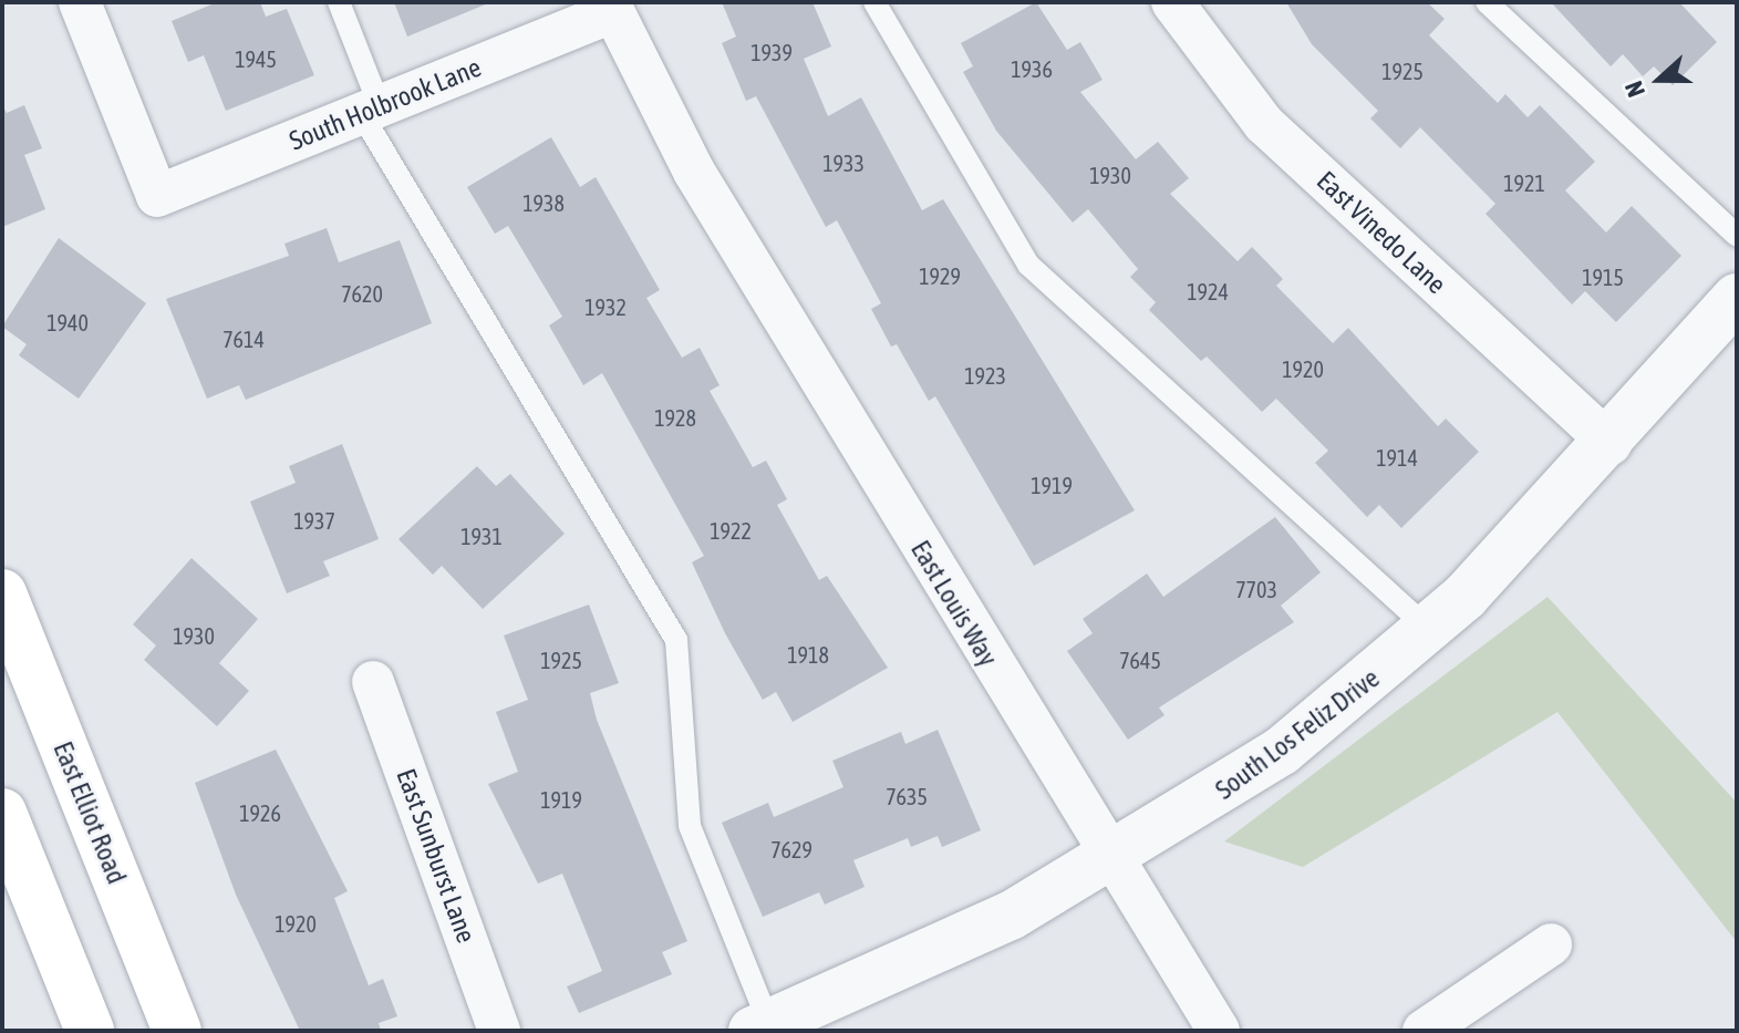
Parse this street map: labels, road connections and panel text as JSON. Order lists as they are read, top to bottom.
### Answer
{
  "streets": {
    "main road": ["East Elliot Road"],
    "street": [
      "South Holbrook Lane",
      "East Vinedo Lane",
      "East Louis Way",
      "South Los Feliz Drive",
      "East Sunburst Lane"
    ]
  },
  "crossings": [
    ["South Holbrook Lane", "East Louis Way"],
    ["East Vinedo Lane", "South Los Feliz Drive"],
    ["East Louis Way", "South Los Feliz Drive"]
  ],
  "house_numbers": [
    "1939",
    "1945",
    "1936",
    "1925",
    "1933",
    "1930",
    "1921",
    "1938",
    "1929",
    "1915",
    "1924",
    "7620",
    "1932",
    "1940",
    "7614",
    "1920",
    "1923",
    "1928",
    "1914",
    "1919",
    "1937",
    "1922",
    "1931",
    "7703",
    "1930",
    "1918",
    "1925",
    "7645",
    "7635",
    "1919",
    "1926",
    "7629",
    "1920"
  ],
  "north": "left"
}
